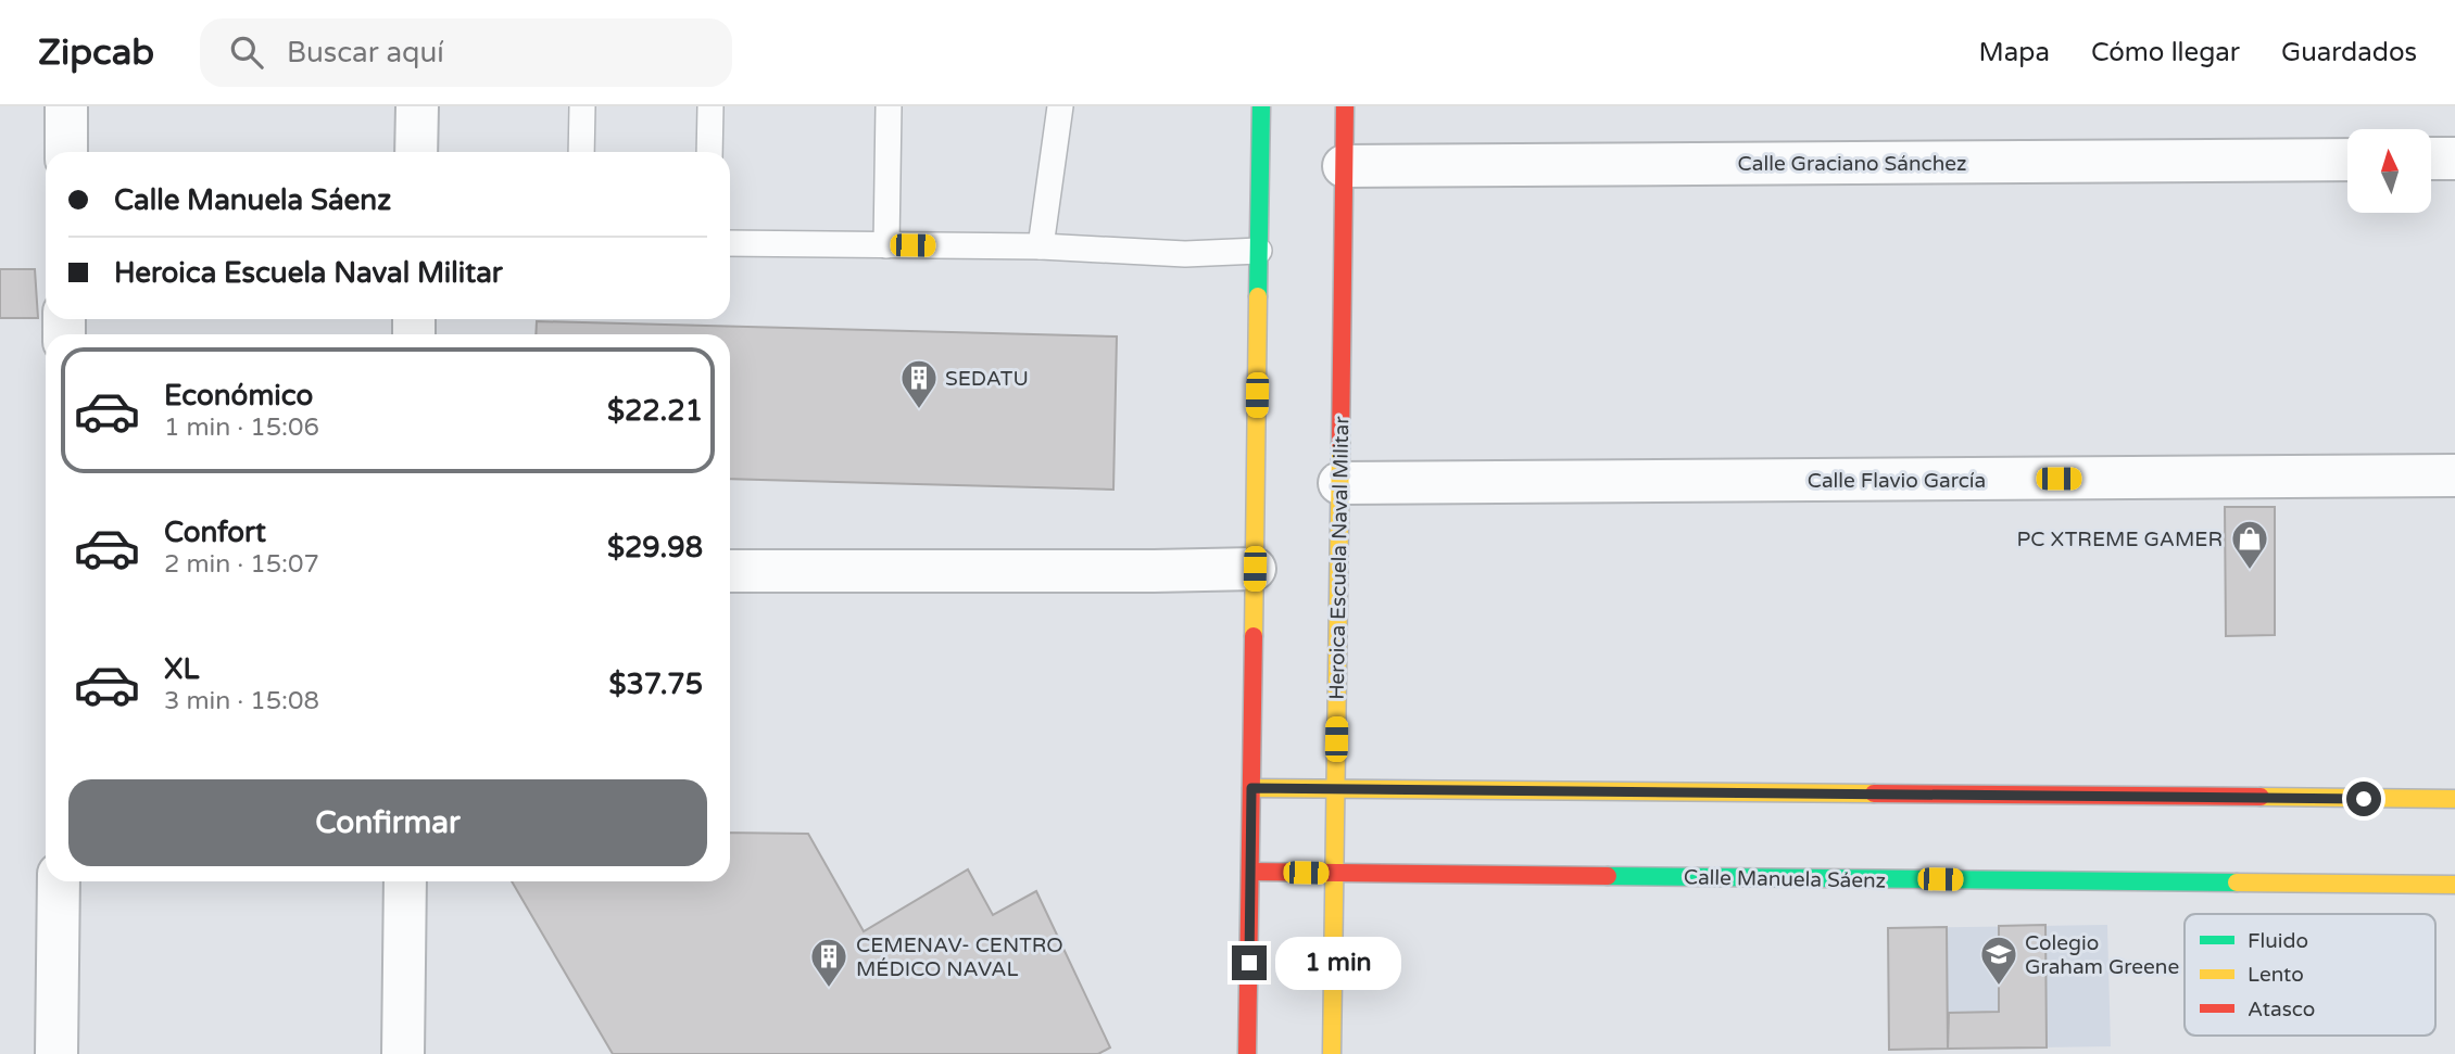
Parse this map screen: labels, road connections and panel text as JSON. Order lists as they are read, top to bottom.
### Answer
{
  "streets": {
    "street": [
      "Calle Graciano Sánchez",
      "Calle Flavio García",
      "Heroica Escuela Naval Militar",
      "Calle Manuela Sáenz"
    ]
  },
  "crossings": [
    ["Calle Graciano Sánchez", "Heroica Escuela Naval Militar"],
    ["Calle Flavio García", "Heroica Escuela Naval Militar"],
    ["Heroica Escuela Naval Militar", "Calle Manuela Sáenz"]
  ],
  "places": {
    "building": ["SEDATU", "CEMENAV- CENTRO MÉDICO NAVAL"],
    "shop": ["PC XTREME GAMER"],
    "school or university": ["Colegio Graham Greene"]
  },
  "legend": ["Fluido", "Lento", "Atasco"],
  "north": "top",
  "page": {
    "header": "Zipcab",
    "search": "Buscar aquí",
    "nav": ["Mapa", "Cómo llegar", "Guardados"],
    "banner": ["Calle Manuela Sáenz", "Heroica Escuela Naval Militar"],
    "list": [
      {
        "name": "Económico",
        "note": "1 min · 15:06",
        "value": "$22.21"
      },
      {
        "name": "Confort",
        "note": "2 min · 15:07",
        "value": "$29.98"
      },
      {
        "name": "XL",
        "note": "3 min · 15:08",
        "value": "$37.75"
      }
    ],
    "buttons": "Confirmar",
    "bubble": "1 min"
  }
}
